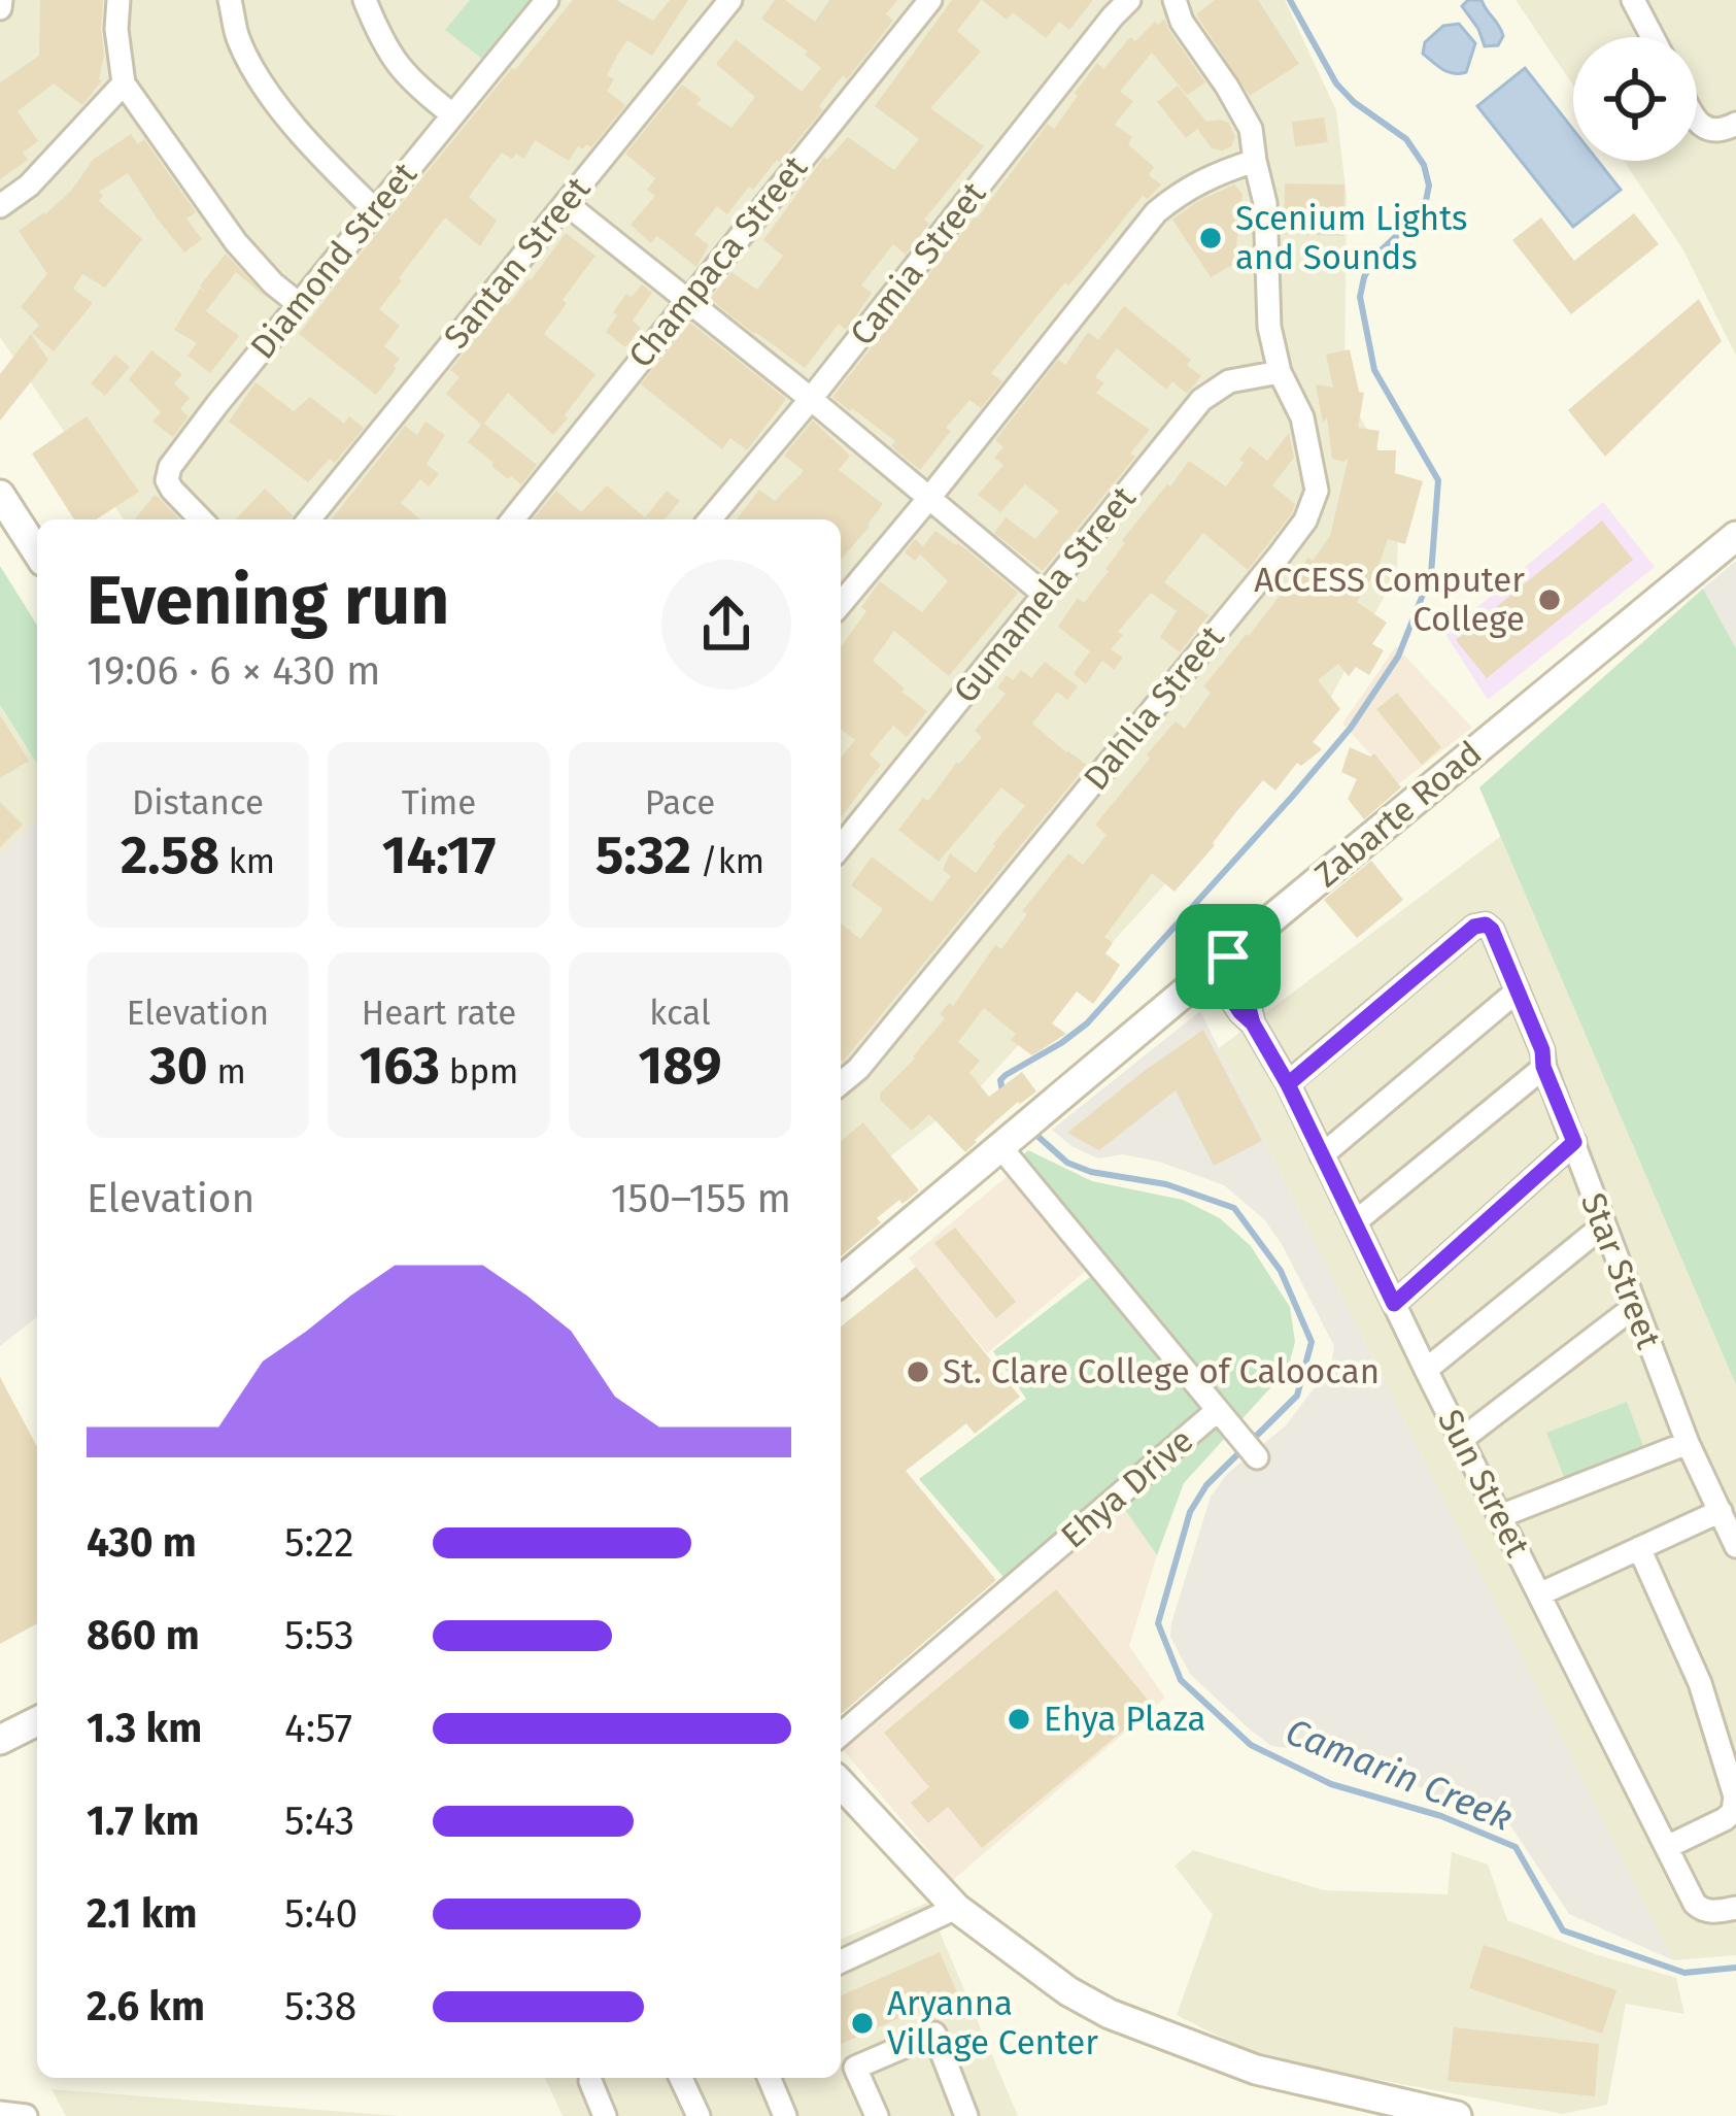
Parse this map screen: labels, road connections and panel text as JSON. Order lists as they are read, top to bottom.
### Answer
{
  "streets": {
    "main road": ["Zabarte Road"],
    "street": [
      "Diamond Street",
      "Champaca Street",
      "Santan Street",
      "Camia Street",
      "Gumamela Street",
      "Dahlia Street",
      "Star Street",
      "Sun Street",
      "Ehya Drive"
    ]
  },
  "crossings": [
    ["Gumamela Street", "Dahlia Street"],
    ["Zabarte Road", "Sun Street"],
    ["Zabarte Road", "Ehya Drive"],
    ["Star Street", "Sun Street"]
  ],
  "water": ["Camarin Creek"],
  "places": [
    "Scenium Lights and Sounds",
    "ACCESS Computer College",
    "St. Clare College of Caloocan",
    "Ehya Plaza",
    "Aryanna Village Center"
  ],
  "page": {
    "heading": ["Evening run", "19:06 · 6 × 430 m"],
    "stats": [
      ["Distance", "2.58 km"],
      ["Time", "14:17"],
      ["Pace", "5:32 /km"],
      ["Elevation", "30 m"],
      ["Heart rate", "163 bpm"],
      ["kcal", "189"]
    ],
    "chart": ["Elevation", "150–155 m"],
    "list": [
      {
        "name": "430 m",
        "note": "5:22"
      },
      {
        "name": "860 m",
        "note": "5:53"
      },
      {
        "name": "1.3 km",
        "note": "4:57"
      },
      {
        "name": "1.7 km",
        "note": "5:43"
      },
      {
        "name": "2.1 km",
        "note": "5:40"
      },
      {
        "name": "2.6 km",
        "note": "5:38"
      }
    ]
  }
}
